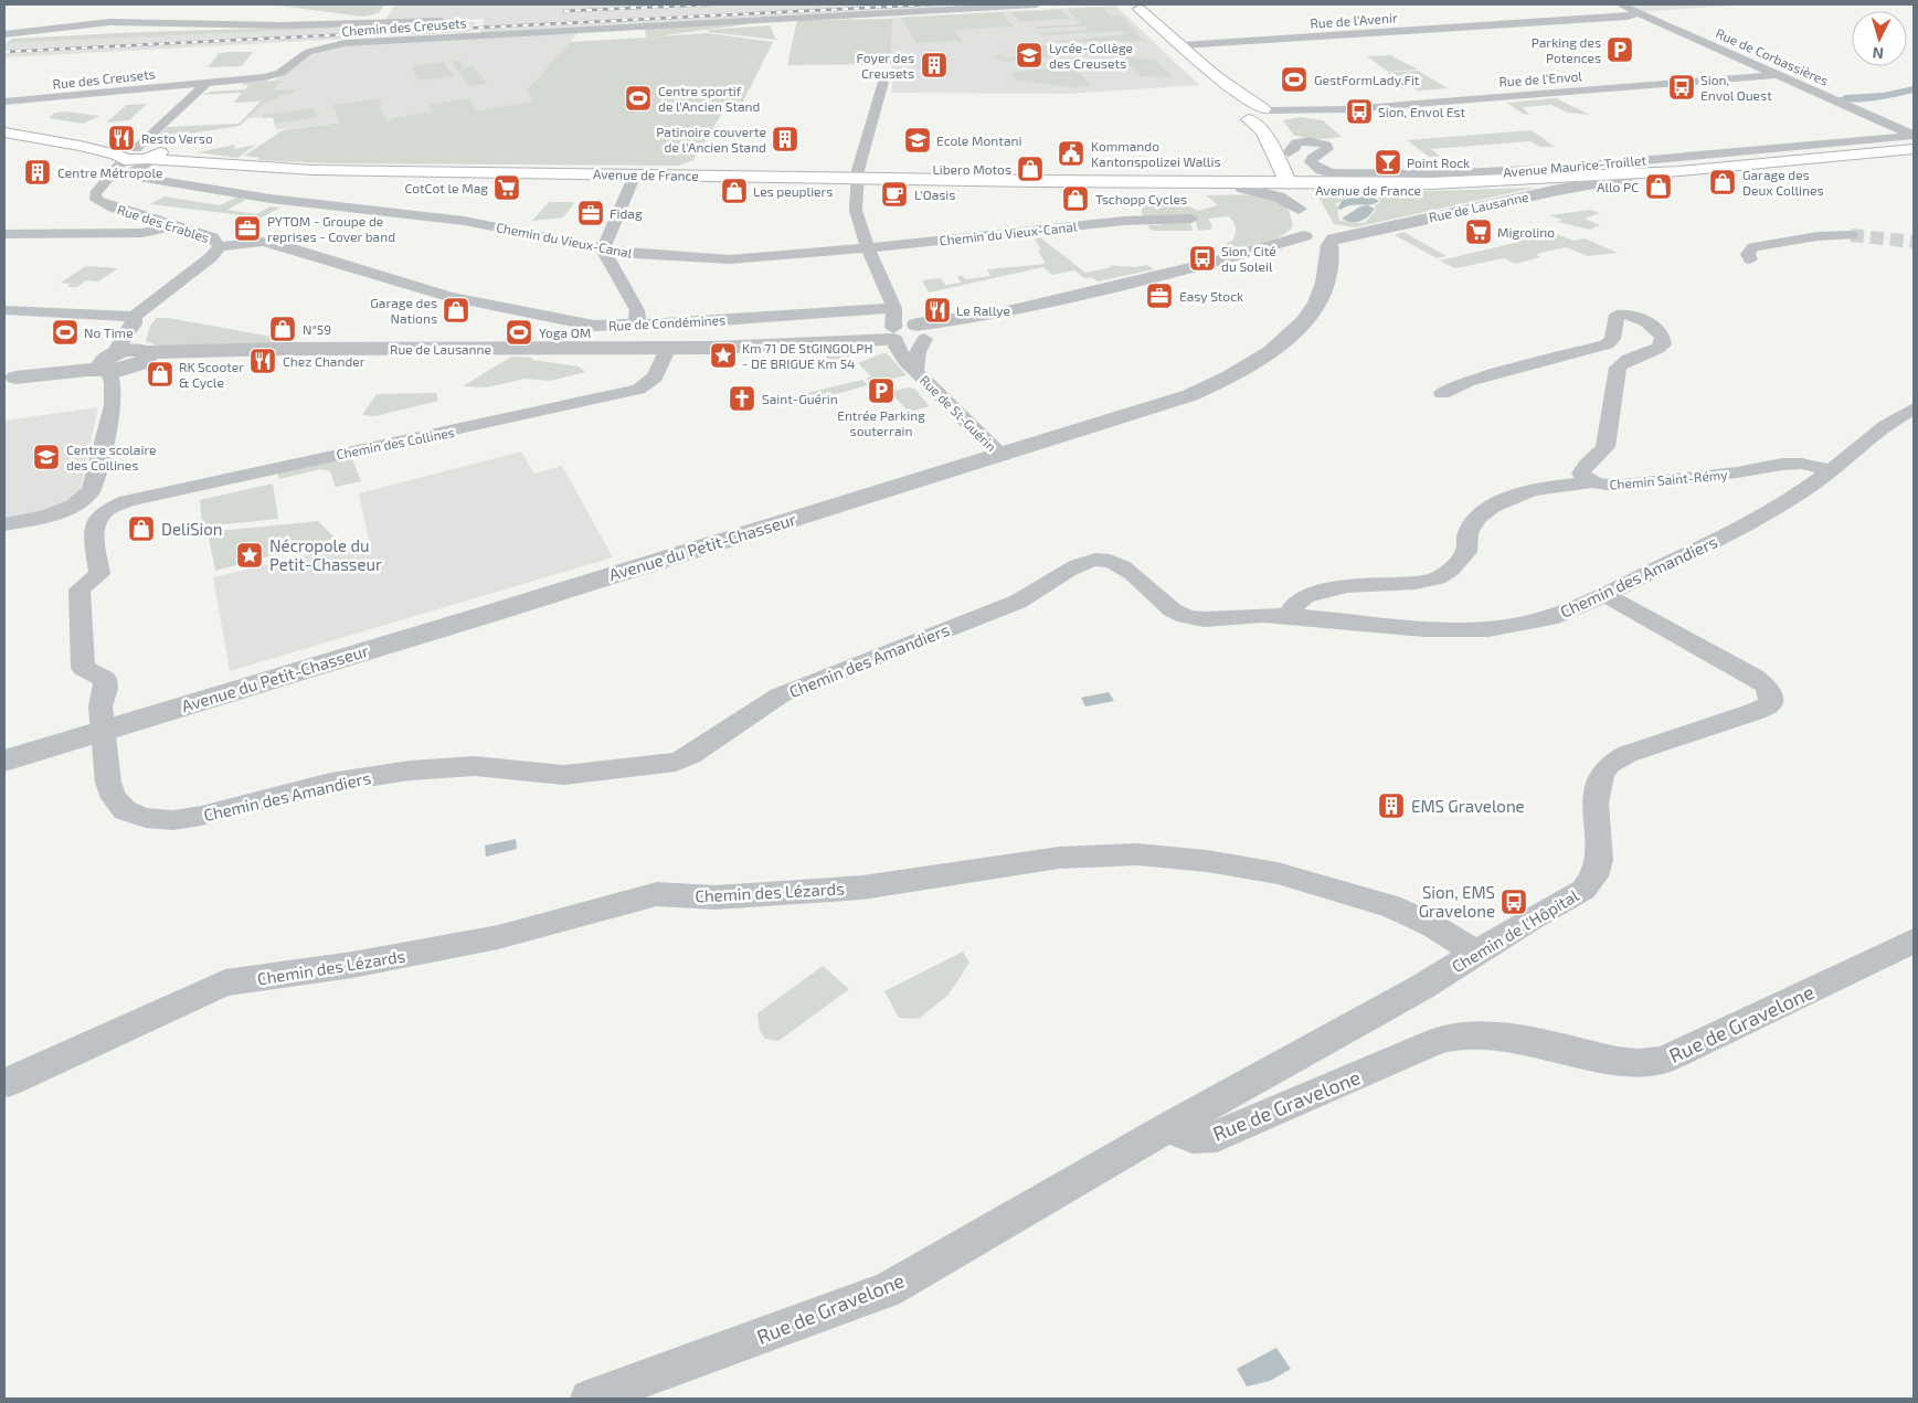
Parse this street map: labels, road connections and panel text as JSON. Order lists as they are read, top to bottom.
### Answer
{
  "streets": {
    "main road": ["Avenue de France"],
    "street": [
      "Rue de l'Avenir",
      "Chemin des Creusets",
      "Rue de Corbassières",
      "Rue des Creusets",
      "Rue de l'Envol",
      "Avenue Maurice-Troillet",
      "Rue de Lausanne",
      "Rue des Erables",
      "Chemin du Vieux-Canal",
      "Rue de Condémines",
      "Rue de St-Guérin",
      "Chemin des Collines",
      "Chemin Saint-Rémy",
      "Avenue du Petit-Chasseur",
      "Chemin des Amandiers",
      "Chemin des Lézards",
      "Chemin de l'Hôpital",
      "Rue de Gravelone"
    ]
  },
  "crossings": [
    ["Rue de l'Avenir", "Rue de Corbassières"],
    ["Chemin des Creusets", "Rue des Creusets"],
    ["Rue de Corbassières", "Rue de l'Envol"],
    ["Rue de Corbassières", "Avenue Maurice-Troillet"],
    ["Avenue Maurice-Troillet", "Avenue de France"],
    ["Avenue de France", "Rue de Lausanne"],
    ["Avenue de France", "Chemin du Vieux-Canal"],
    ["Avenue de France", "Rue de St-Guérin"],
    ["Rue de Lausanne", "Rue des Erables"],
    ["Rue de Lausanne", "Rue de Condémines"],
    ["Rue de Lausanne", "Rue de St-Guérin"],
    ["Rue de Lausanne", "Chemin des Collines"],
    ["Rue de Lausanne", "Avenue du Petit-Chasseur"],
    ["Rue des Erables", "Rue de Condémines"],
    ["Chemin du Vieux-Canal", "Rue de St-Guérin"],
    ["Rue de Condémines", "Rue de St-Guérin"],
    ["Rue de St-Guérin", "Avenue du Petit-Chasseur"],
    ["Chemin des Collines", "Chemin des Amandiers"],
    ["Chemin Saint-Rémy", "Chemin des Amandiers"],
    ["Avenue du Petit-Chasseur", "Chemin des Amandiers"],
    ["Chemin des Amandiers", "Chemin de l'Hôpital"],
    ["Chemin des Lézards", "Chemin de l'Hôpital"],
    ["Chemin de l'Hôpital", "Rue de Gravelone"]
  ],
  "places": {
    "parking": ["Parking des Potences", "Entrée Parking souterrain"],
    "school or university": ["Lycée-Collège des Creusets", "Ecole Montani", "Centre scolaire des Collines"],
    "building": [
      "Foyer des Creusets",
      "Patinoire couverte de l'Ancien Stand",
      "Centre Métropole",
      "EMS Gravelone"
    ],
    "sports": [
      "GestFormLady.Fit",
      "Centre sportif de l'Ancien Stand",
      "No Time",
      "Yoga OM"
    ],
    "bus stop": [
      "Sion, Envol Ouest",
      "Sion, Envol Est",
      "Sion, Cité du Soleil",
      "Sion, EMS Gravelone"
    ],
    "restaurant": ["Resto Verso", "Le Rallye", "Chez Chander"],
    "public building": ["Kommando Kantonspolizei Wallis"],
    "bar": ["Point Rock"],
    "shop": [
      "Libero Motos",
      "Garage des Deux Collines",
      "Allo PC",
      "Les peupliers",
      "Tschopp Cycles",
      "Garage des Nations",
      "N°59",
      "RK Scooter & Cycle",
      "DeliSion"
    ],
    "supermarket": ["CotCot le Mag", "Migrolino"],
    "cafe": ["L'Oasis"],
    "office": ["Fidag", "PYTOM - Groupe de reprises - Cover band", "Easy Stock"],
    "place": ["Km 71 DE StGINGOLPH - DE BRIGUE Km 54", "Nécropole du Petit-Chasseur"],
    "church": ["Saint-Guérin"]
  },
  "north": "bottom"
}
